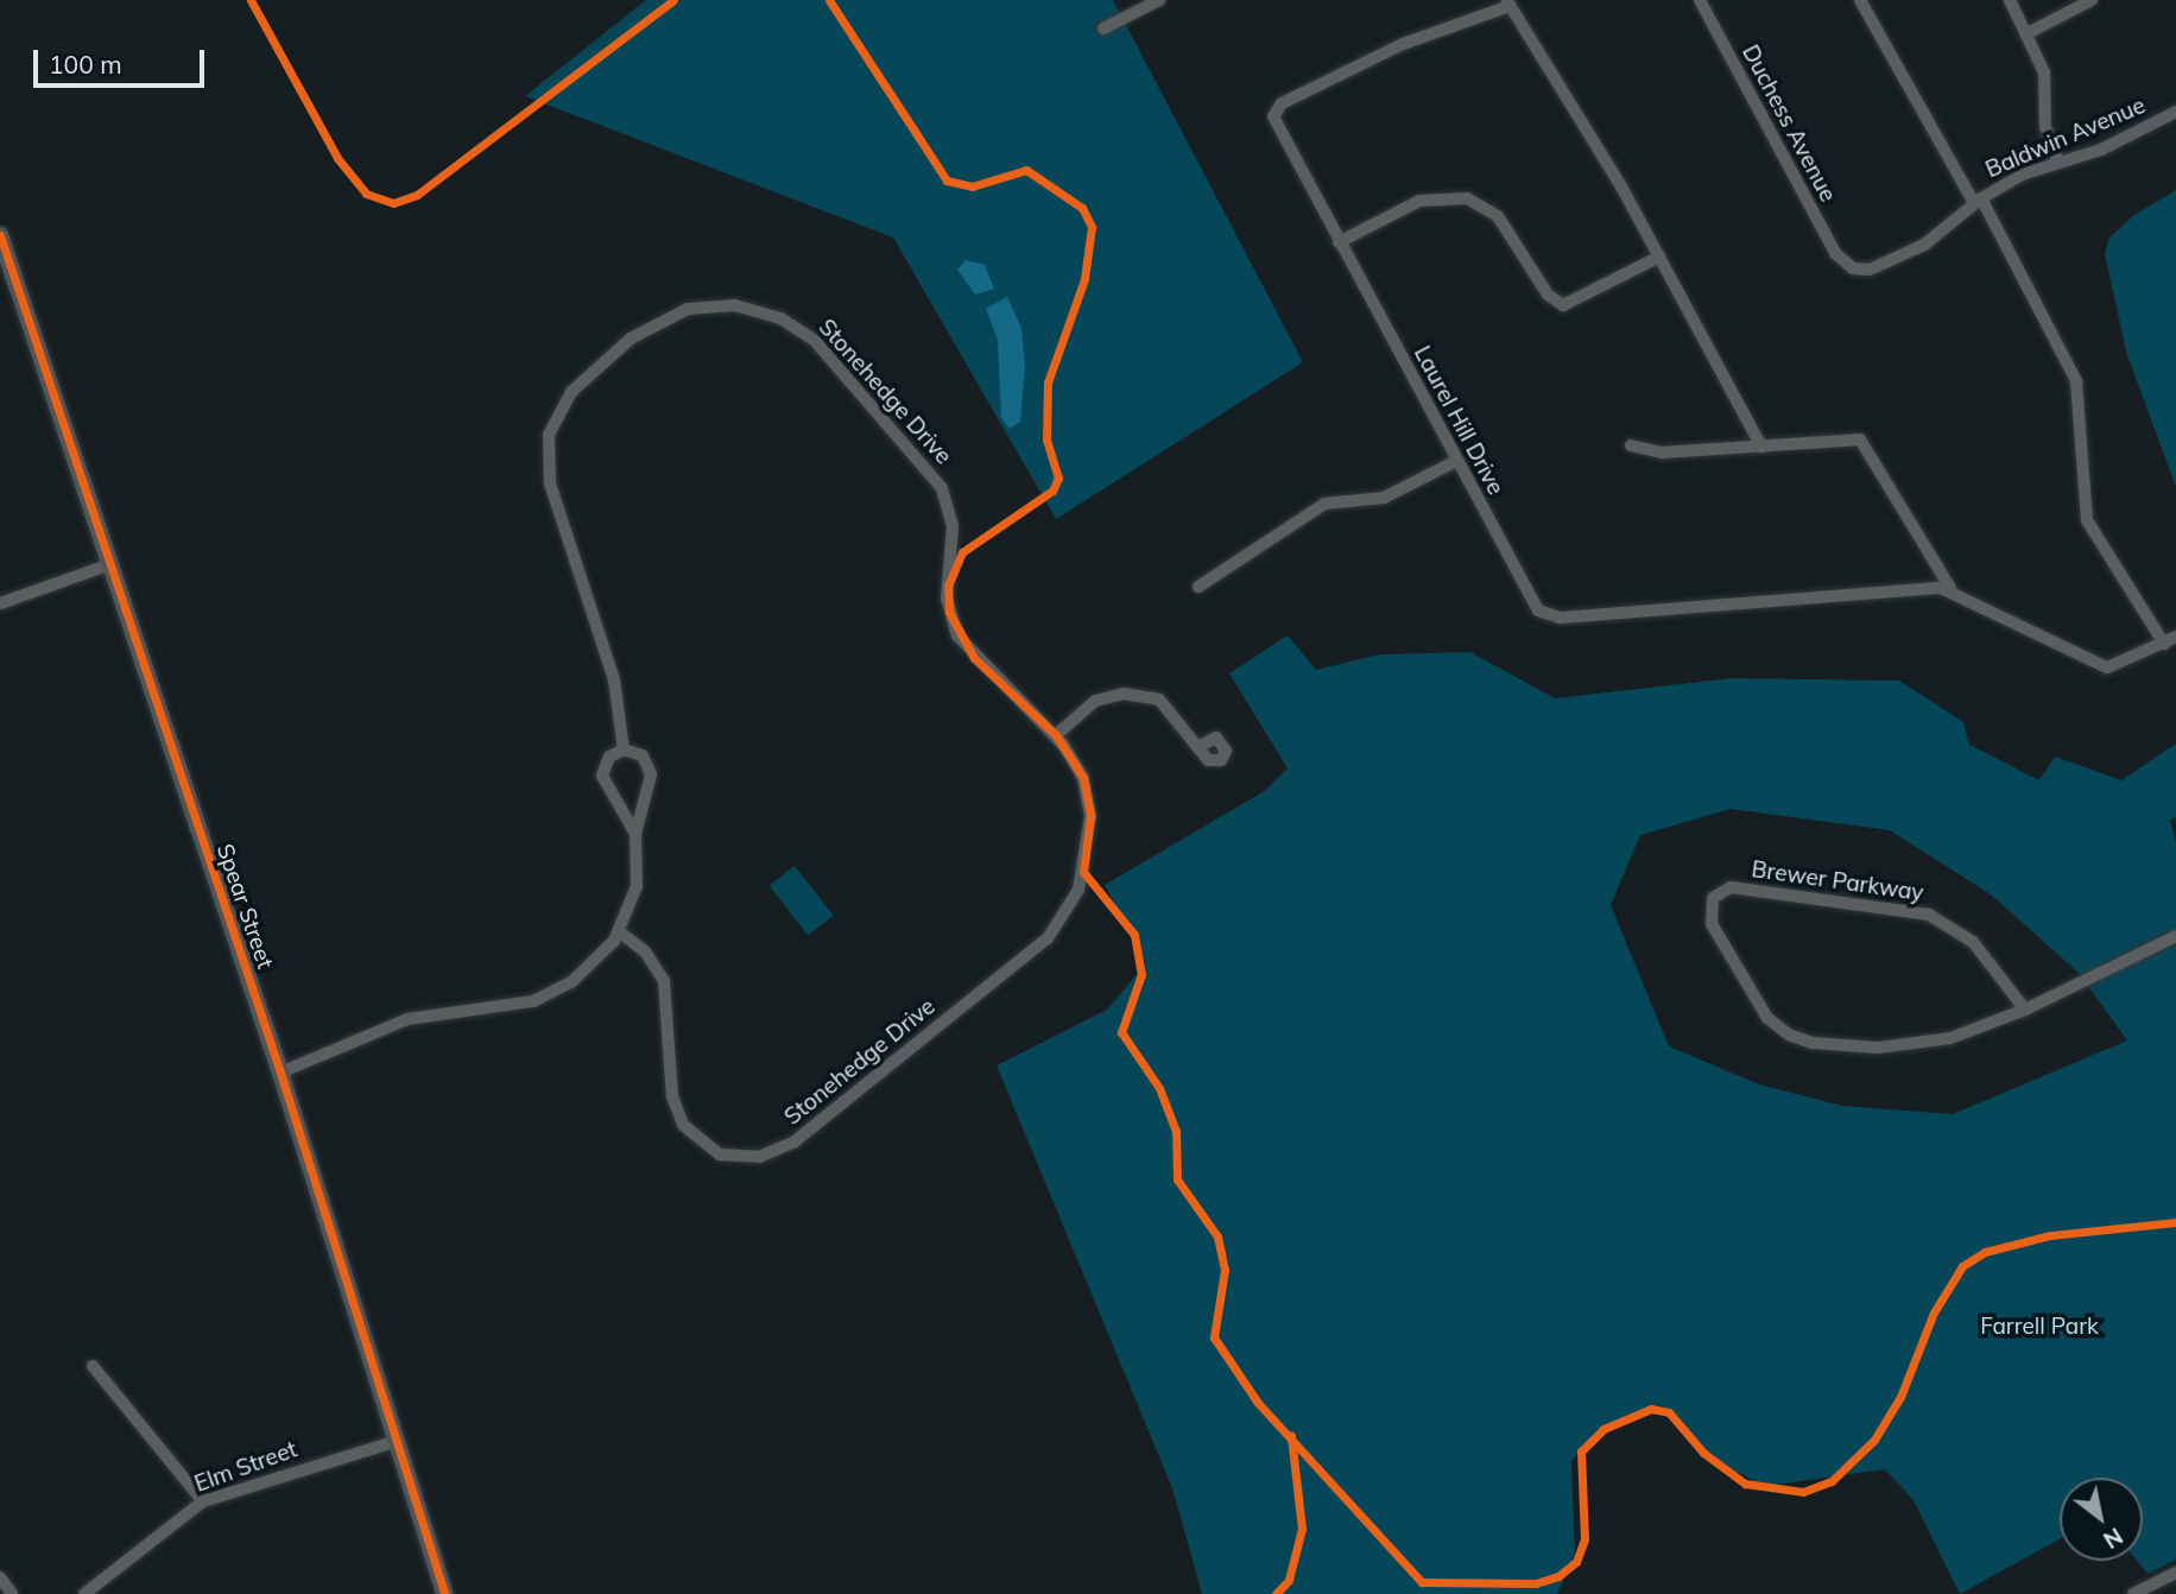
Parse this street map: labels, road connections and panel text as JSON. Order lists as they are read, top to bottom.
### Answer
{
  "streets": {
    "main road": ["Spear Street"],
    "street": [
      "Duchess Avenue",
      "Baldwin Avenue",
      "Stonehedge Drive",
      "Laurel Hill Drive",
      "Brewer Parkway",
      "Elm Street"
    ]
  },
  "crossings": [
    ["Duchess Avenue", "Baldwin Avenue"],
    ["Spear Street", "Elm Street"]
  ],
  "parks": ["Farrell Park"],
  "scale_bar": "100 m",
  "north": "bottom right"
}
